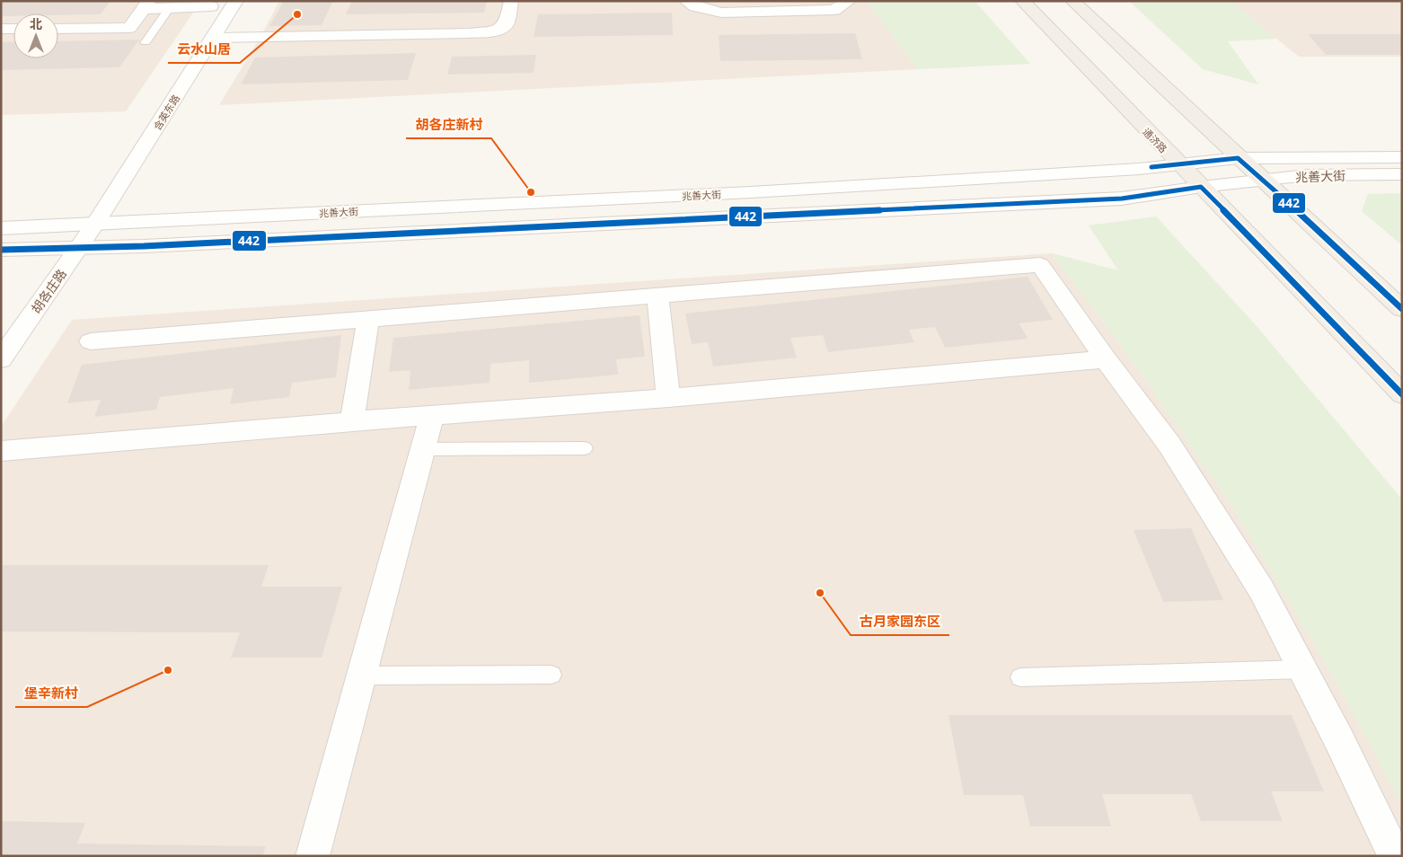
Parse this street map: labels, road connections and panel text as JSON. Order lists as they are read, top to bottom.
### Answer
{
  "streets": {
    "main road": ["通济路"],
    "street": ["含英东路", "兆善大街", "胡各庄路"]
  },
  "crossings": [
    ["含英东路", "兆善大街"],
    ["含英东路", "胡各庄路"],
    ["通济路", "兆善大街"],
    ["兆善大街", "胡各庄路"]
  ],
  "places": [
    "云水山居",
    "胡各庄新村",
    "古月家园东区",
    "堡辛新村"
  ],
  "lines": ["transit line 442"],
  "north": "top"
}
